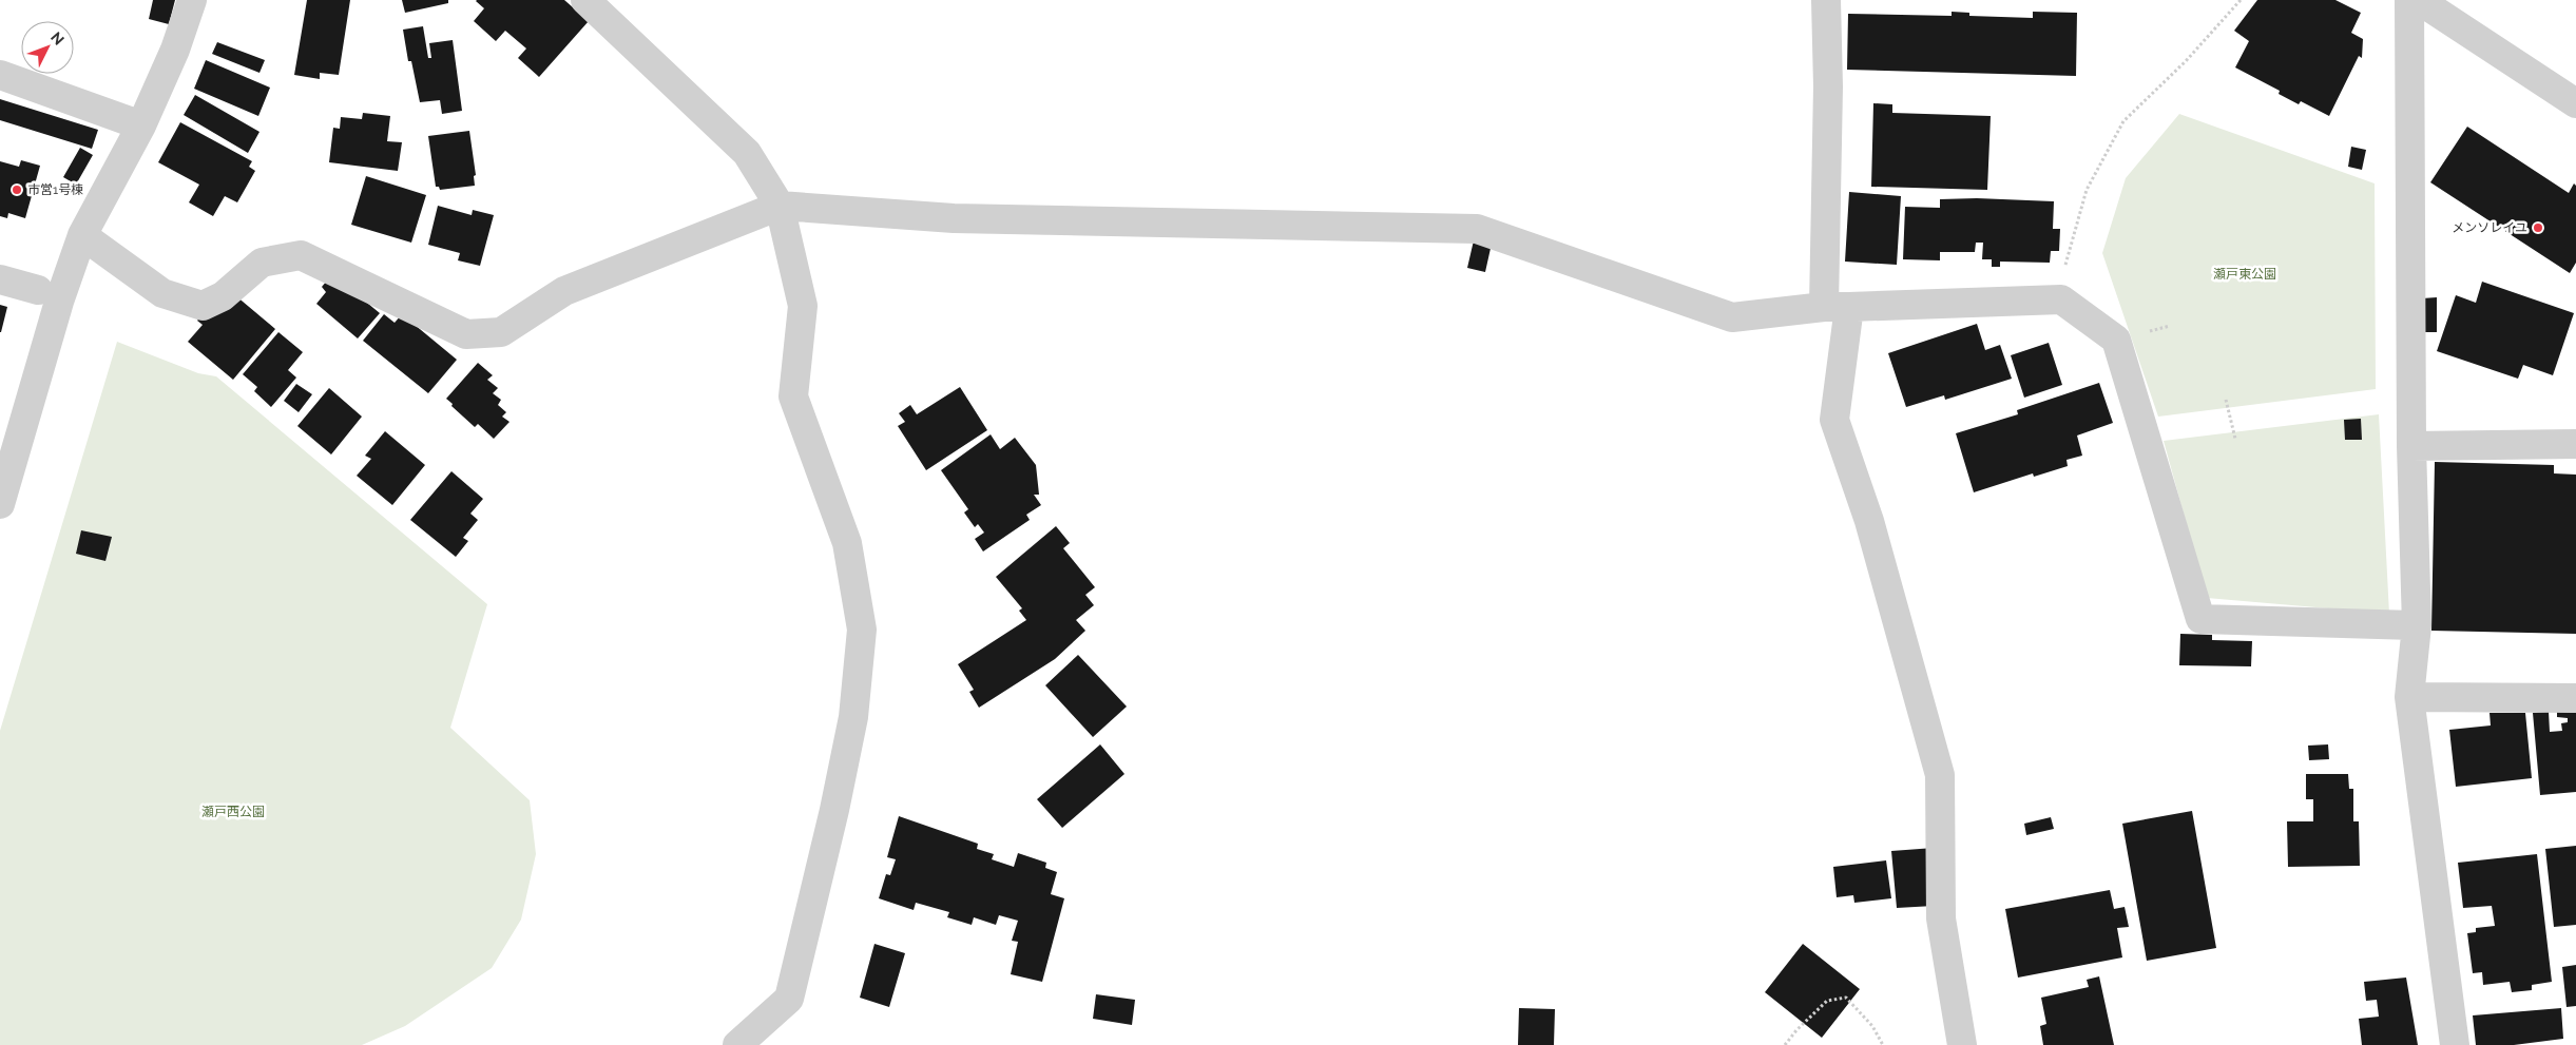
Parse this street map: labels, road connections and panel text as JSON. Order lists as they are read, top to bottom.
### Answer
{
  "parks": ["瀬戸東公園", "瀬戸西公園"],
  "places": ["市営1号棟", "メンソレイユ"],
  "north": "top right"
}
